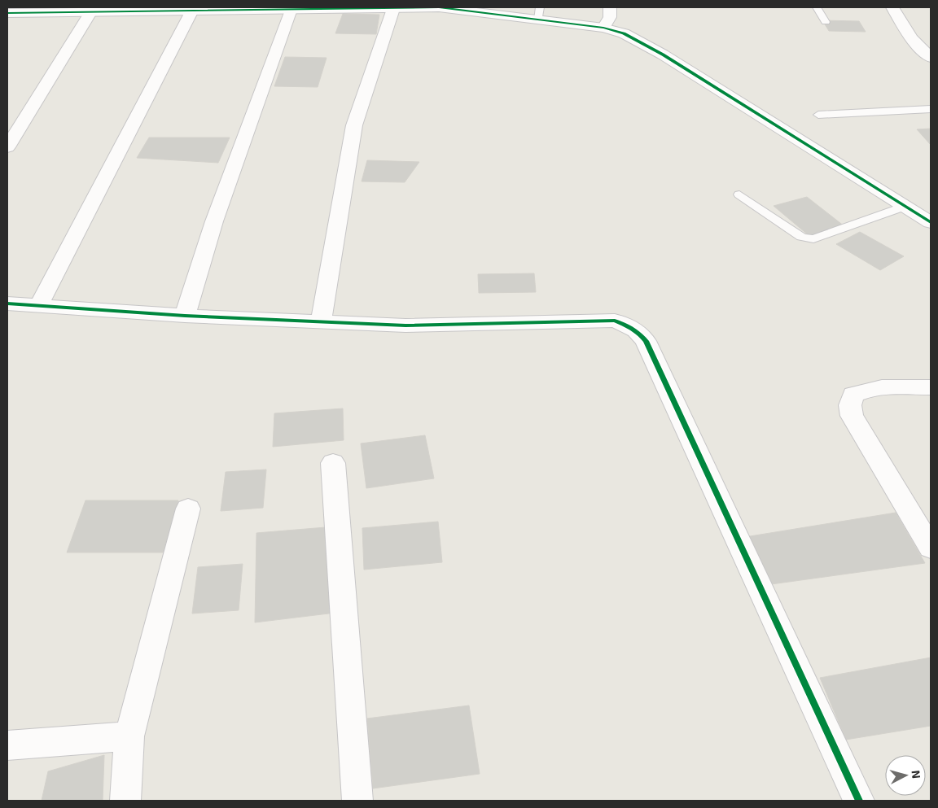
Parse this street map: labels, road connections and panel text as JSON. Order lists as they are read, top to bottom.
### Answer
{
  "north": "right"
}
